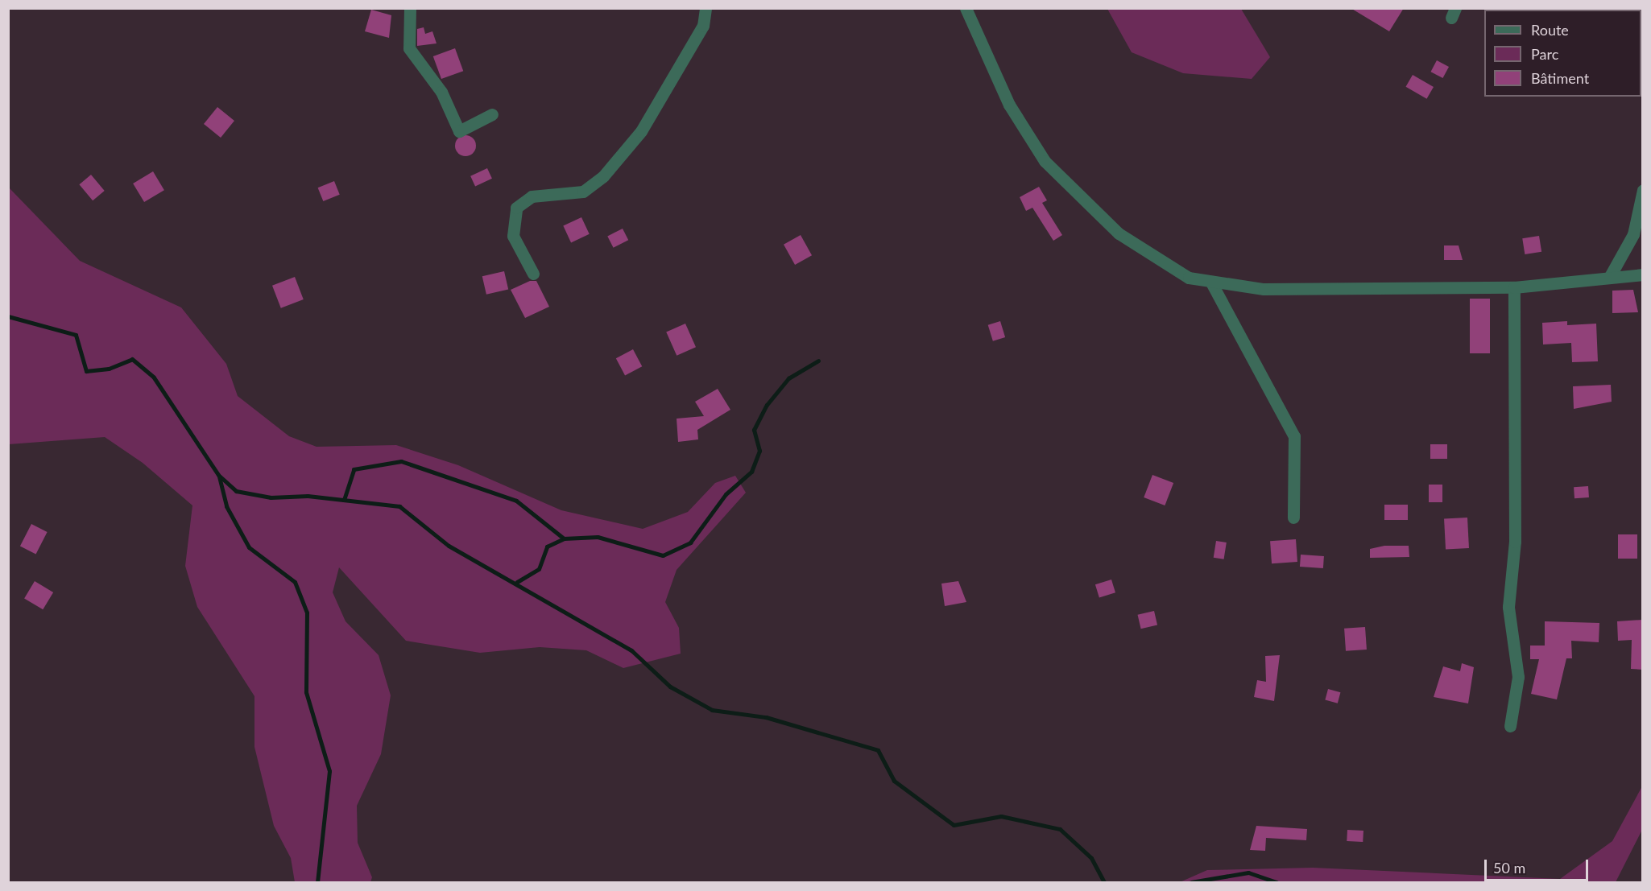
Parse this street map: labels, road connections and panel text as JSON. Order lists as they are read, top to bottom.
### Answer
{
  "legend": ["Route", "Parc", "Bâtiment"],
  "scale_bar": "50 m"
}
